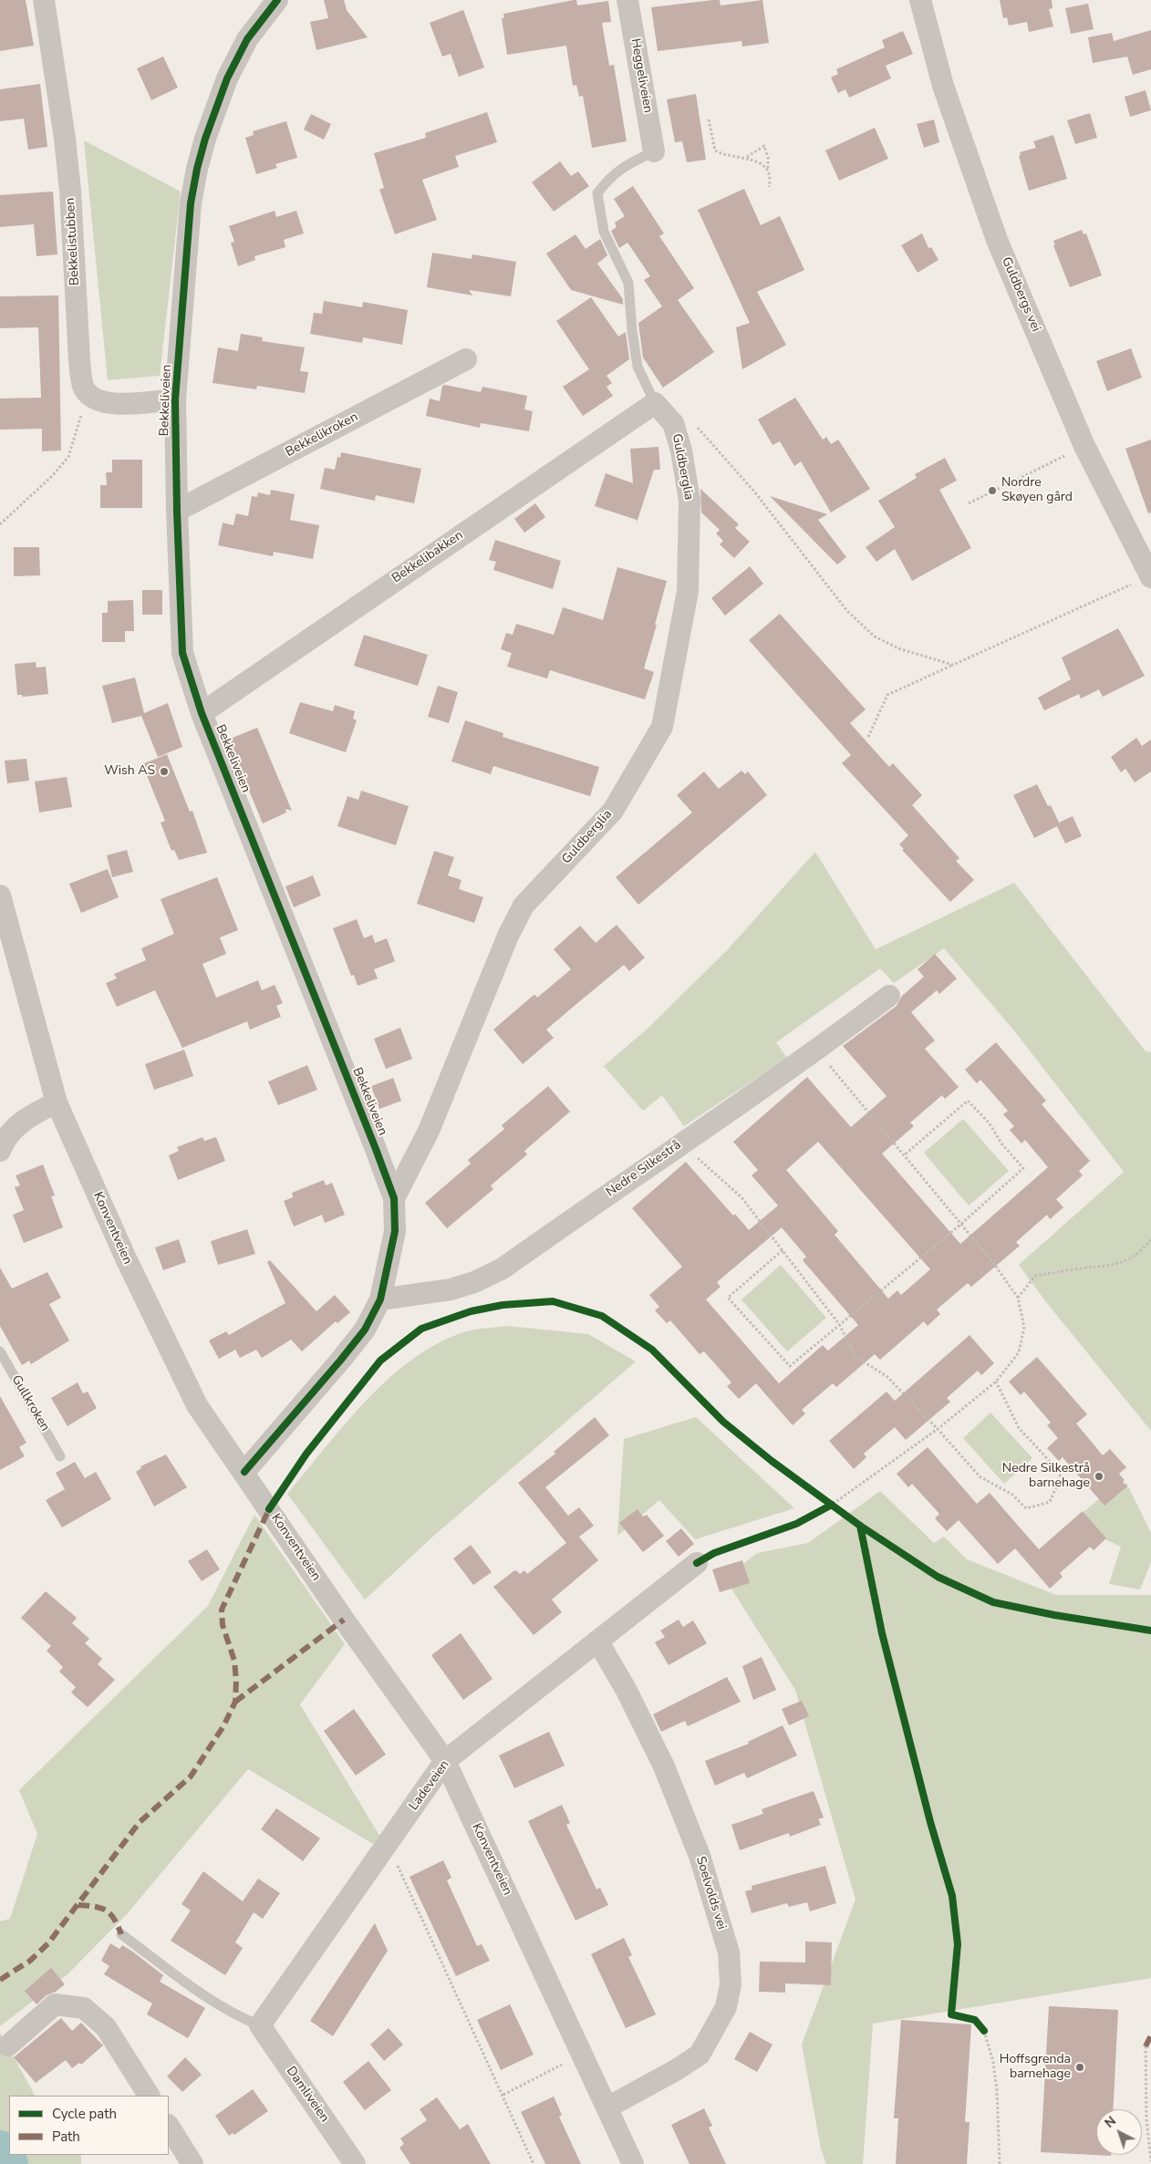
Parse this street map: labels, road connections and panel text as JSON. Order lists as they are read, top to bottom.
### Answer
{
  "streets": {
    "street": [
      "Heggeliveien",
      "Bekkelistubben",
      "Guldbergs vei",
      "Bekkeliveien",
      "Bekkelikroken",
      "Guldberglia",
      "Bekkelibakken",
      "Nedre Silkestrå",
      "Konventveien",
      "Ladeveien",
      "Soelvolds vei",
      "Damliveien"
    ],
    "lane": ["Gullkroken"]
  },
  "crossings": [
    ["Bekkeliveien", "Bekkelikroken"],
    ["Bekkeliveien", "Guldberglia"],
    ["Bekkeliveien", "Bekkelibakken"],
    ["Bekkeliveien", "Nedre Silkestrå"],
    ["Bekkeliveien", "Konventveien"],
    ["Guldberglia", "Bekkelibakken"],
    ["Konventveien", "Ladeveien"],
    ["Konventveien", "Soelvolds vei"],
    ["Ladeveien", "Soelvolds vei"],
    ["Ladeveien", "Damliveien"]
  ],
  "places": [
    "Nordre Skøyen gård",
    "Wish AS",
    "Nedre Silkestrå barnehage",
    "Hoffsgrenda barnehage"
  ],
  "legend": ["Cycle path", "Path"],
  "north": "top left"
}
